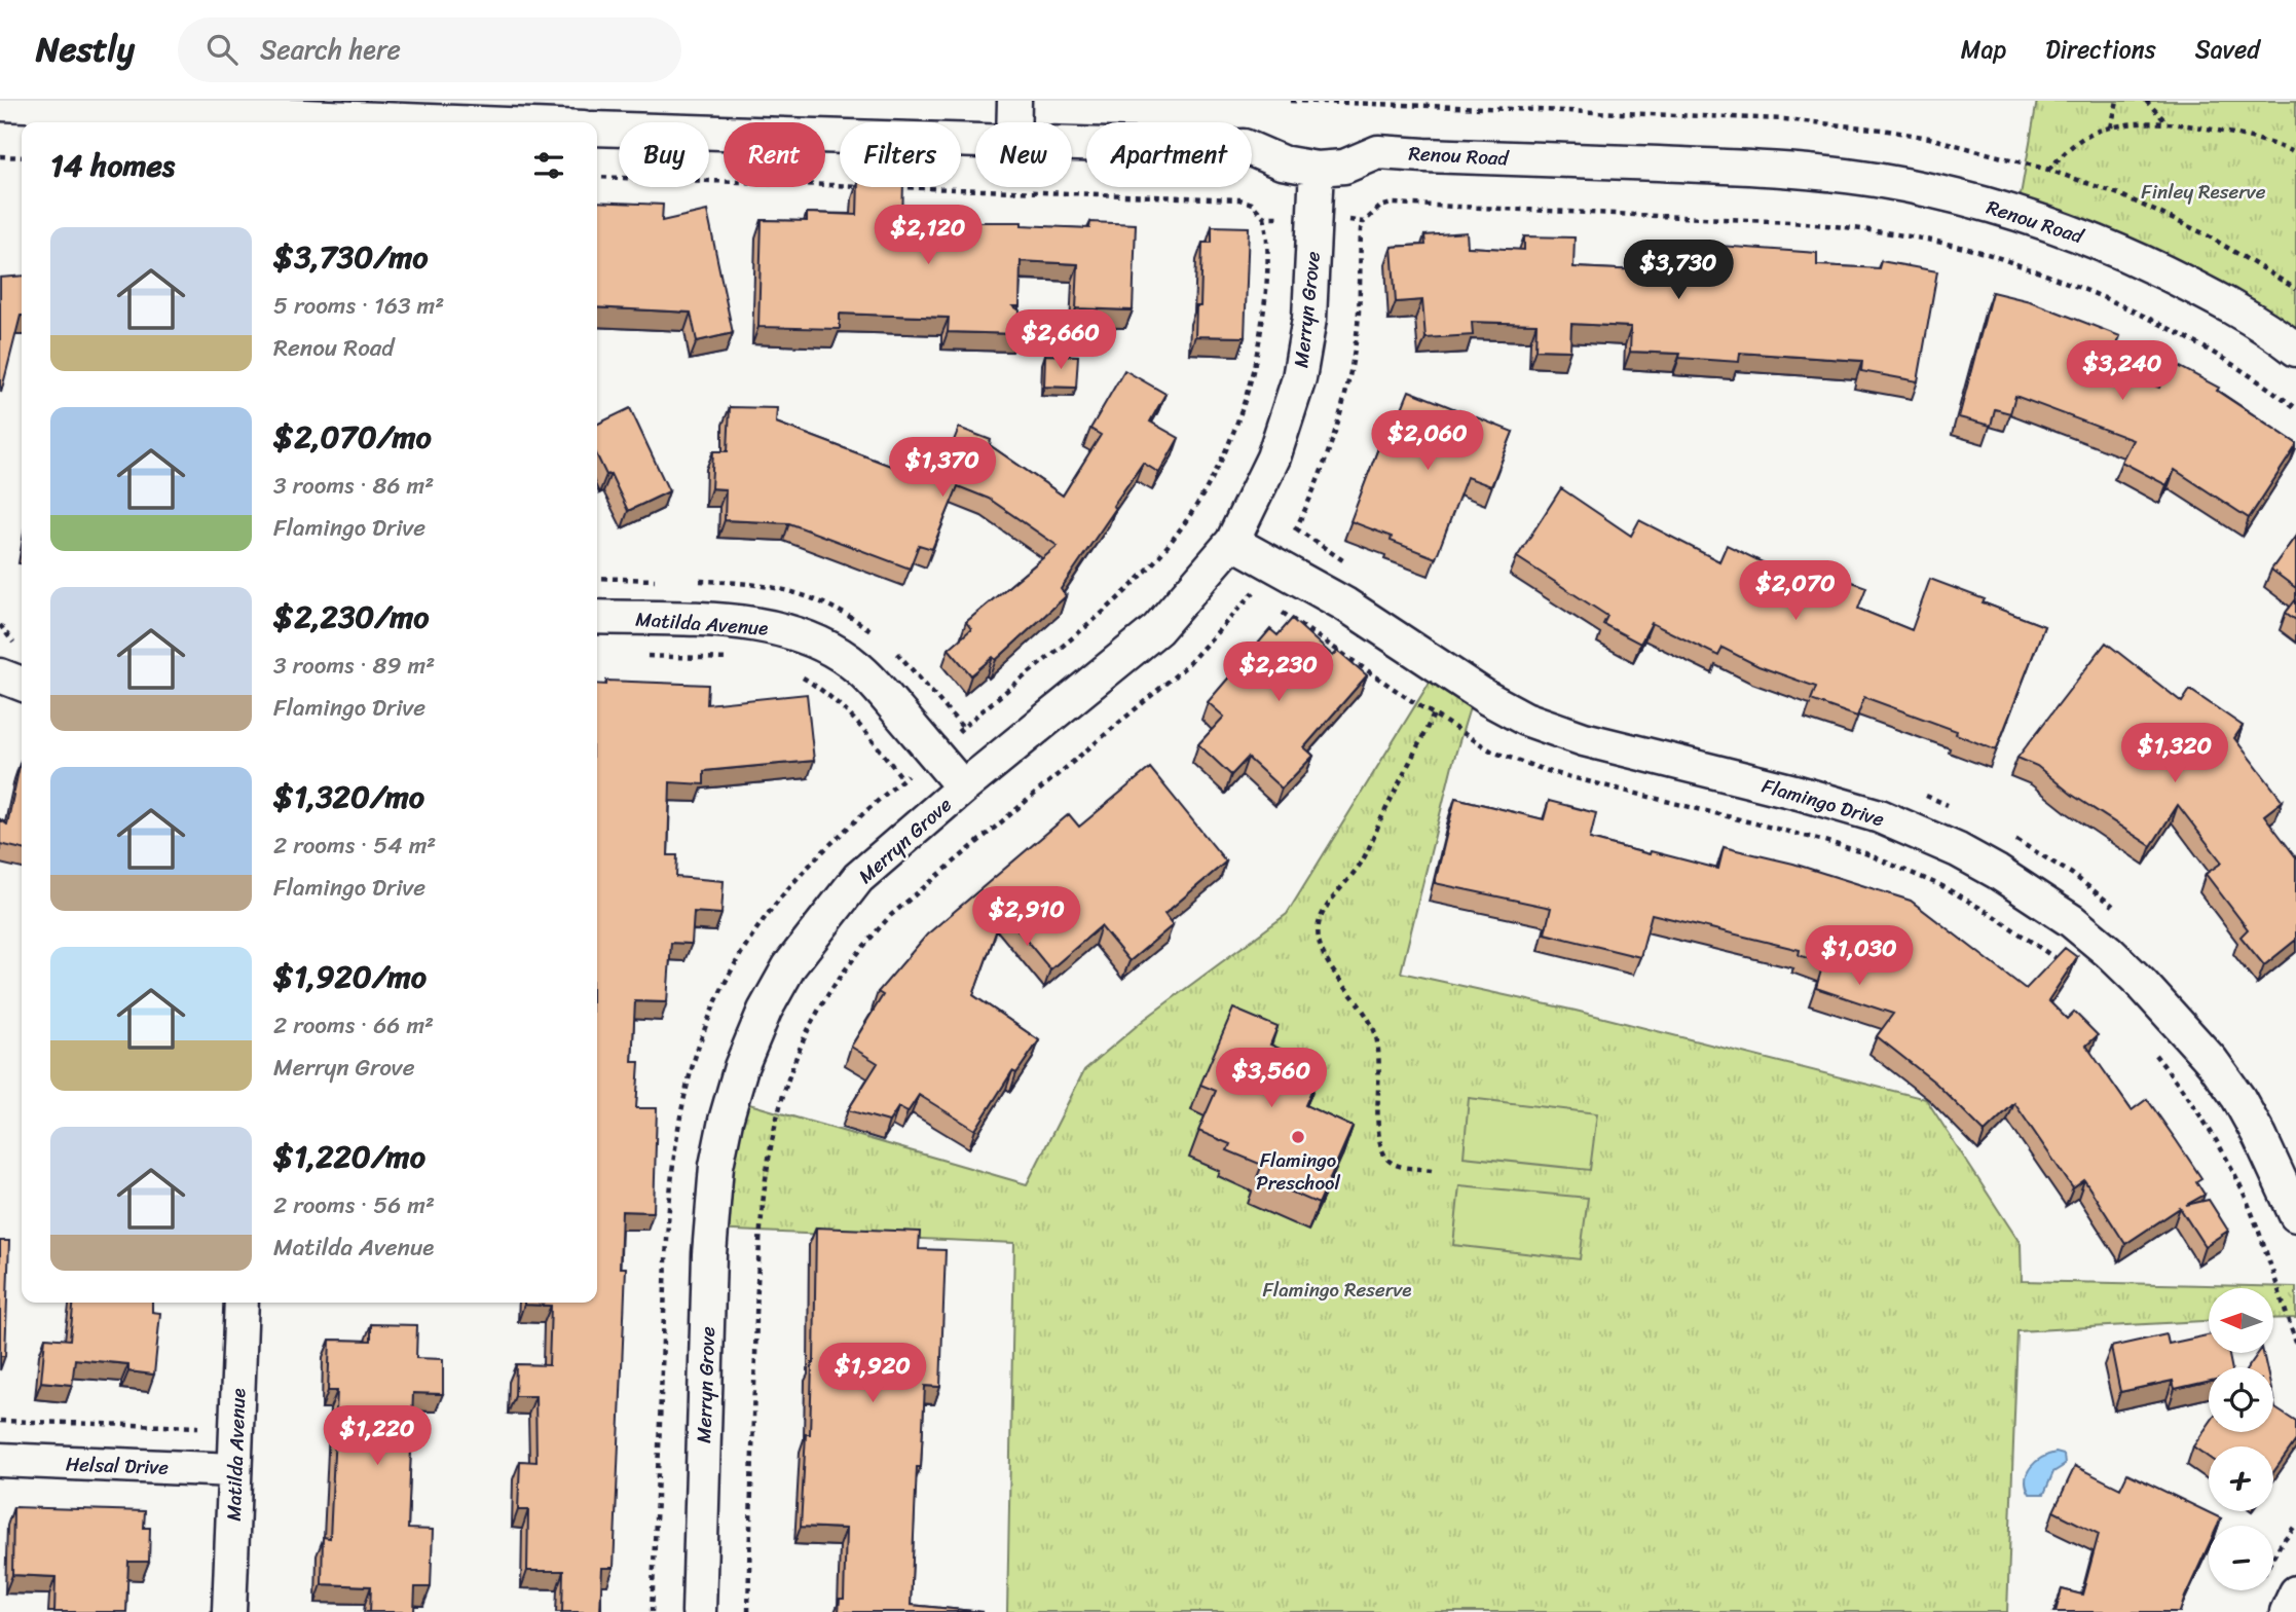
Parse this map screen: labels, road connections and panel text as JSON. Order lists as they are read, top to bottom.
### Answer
{
  "streets": {
    "street": [
      "Renou Road",
      "Merryn Grove",
      "Matilda Avenue",
      "Flamingo Drive",
      "Helsal Drive"
    ]
  },
  "crossings": [
    ["Renou Road", "Merryn Grove"],
    ["Merryn Grove", "Matilda Avenue"],
    ["Merryn Grove", "Flamingo Drive"],
    ["Matilda Avenue", "Helsal Drive"]
  ],
  "parks": ["Finley Reserve", "Flamingo Reserve"],
  "places": ["Flamingo Preschool"],
  "north": "left",
  "page": {
    "header": "Nestly",
    "search": "Search here",
    "nav": ["Map", "Directions", "Saved"],
    "chip": [
      "Buy",
      "Rent",
      "Filters",
      "New",
      "Apartment"
    ],
    "heading": "14 homes",
    "price": [
      "$2,120",
      "$3,730",
      "$2,660",
      "$3,240",
      "$2,060",
      "$1,370",
      "$2,070",
      "$2,230",
      "$1,320",
      "$2,910",
      "$1,030",
      "$3,560",
      "$1,920",
      "$1,220"
    ],
    "list": [
      {
        "name": "$3,730/mo",
        "note": "5 rooms · 163 m² · Renou Road"
      },
      {
        "name": "$2,070/mo",
        "note": "3 rooms · 86 m² · Flamingo Drive"
      },
      {
        "name": "$2,230/mo",
        "note": "3 rooms · 89 m² · Flamingo Drive"
      },
      {
        "name": "$1,320/mo",
        "note": "2 rooms · 54 m² · Flamingo Drive"
      },
      {
        "name": "$1,920/mo",
        "note": "2 rooms · 66 m² · Merryn Grove"
      },
      {
        "name": "$1,220/mo",
        "note": "2 rooms · 56 m² · Matilda Avenue"
      }
    ],
    "map_buttons": ["+", "−"]
  }
}
